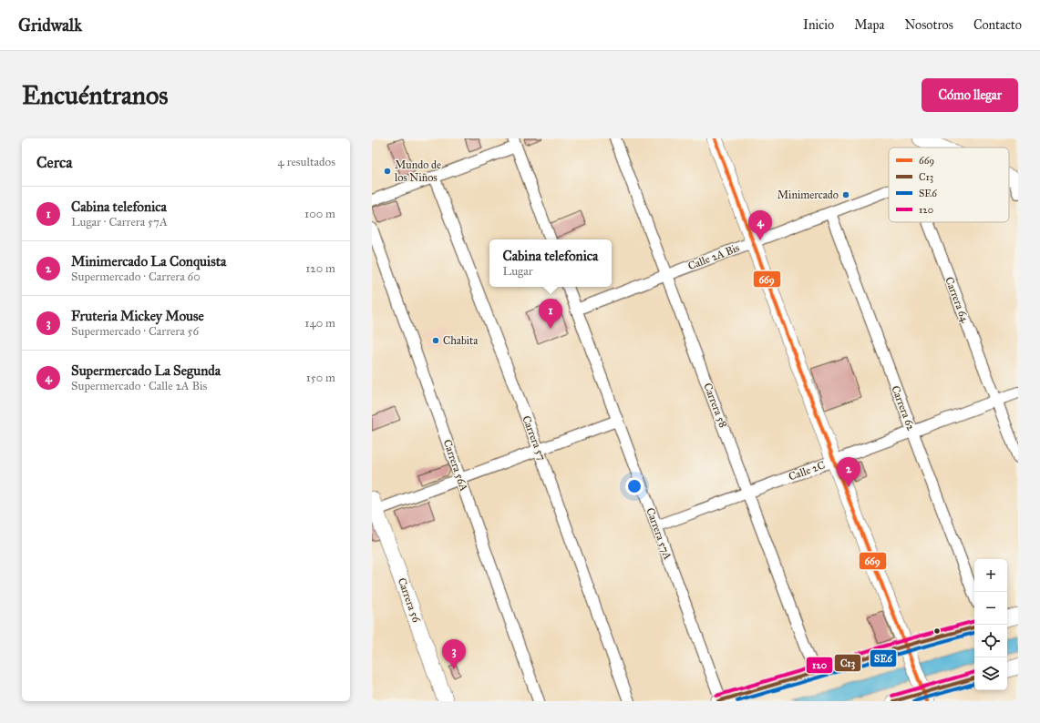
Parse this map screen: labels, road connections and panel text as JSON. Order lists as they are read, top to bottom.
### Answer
{
  "streets": {
    "street": [
      "Calle 2A Bis",
      "Carrera 64",
      "Carrera 58",
      "Carrera 62",
      "Carrera 57",
      "Carrera 56A",
      "Calle 2C",
      "Carrera 57A",
      "Carrera 56"
    ]
  },
  "crossings": [
    ["Calle 2A Bis", "Carrera 58"],
    ["Calle 2A Bis", "Carrera 62"],
    ["Calle 2A Bis", "Carrera 57A"],
    ["Carrera 64", "Calle 2C"],
    ["Carrera 58", "Calle 2C"],
    ["Carrera 62", "Calle 2C"],
    ["Calle 2C", "Carrera 57A"]
  ],
  "places": ["Mundo de los Niños", "Minimercado", "Chabita"],
  "lines": [
    "transit line 669",
    "transit line 120",
    "transit line C13",
    "transit line SE6"
  ],
  "legend": [
    "669",
    "C13",
    "SE6",
    "120"
  ],
  "page": {
    "header": "Gridwalk",
    "nav": [
      "Inicio",
      "Mapa",
      "Nosotros",
      "Contacto"
    ],
    "buttons": "Cómo llegar",
    "title": "Encuéntranos",
    "heading": ["Cerca", "4 resultados"],
    "list": [
      {
        "mark": "1",
        "name": "Cabina telefonica",
        "note": "Lugar · Carrera 57A",
        "value": "100 m"
      },
      {
        "mark": "2",
        "name": "Minimercado La Conquista",
        "note": "Supermercado · Carrera 60",
        "value": "120 m"
      },
      {
        "mark": "3",
        "name": "Fruteria Mickey Mouse",
        "note": "Supermercado · Carrera 56",
        "value": "140 m"
      },
      {
        "mark": "4",
        "name": "Supermercado La Segunda",
        "note": "Supermercado · Calle 2A Bis",
        "value": "150 m"
      }
    ],
    "pins": [
      "4",
      "1",
      "2",
      "3"
    ],
    "popup": ["Cabina telefonica", "Lugar"],
    "map_buttons": ["+", "−"]
  }
}
